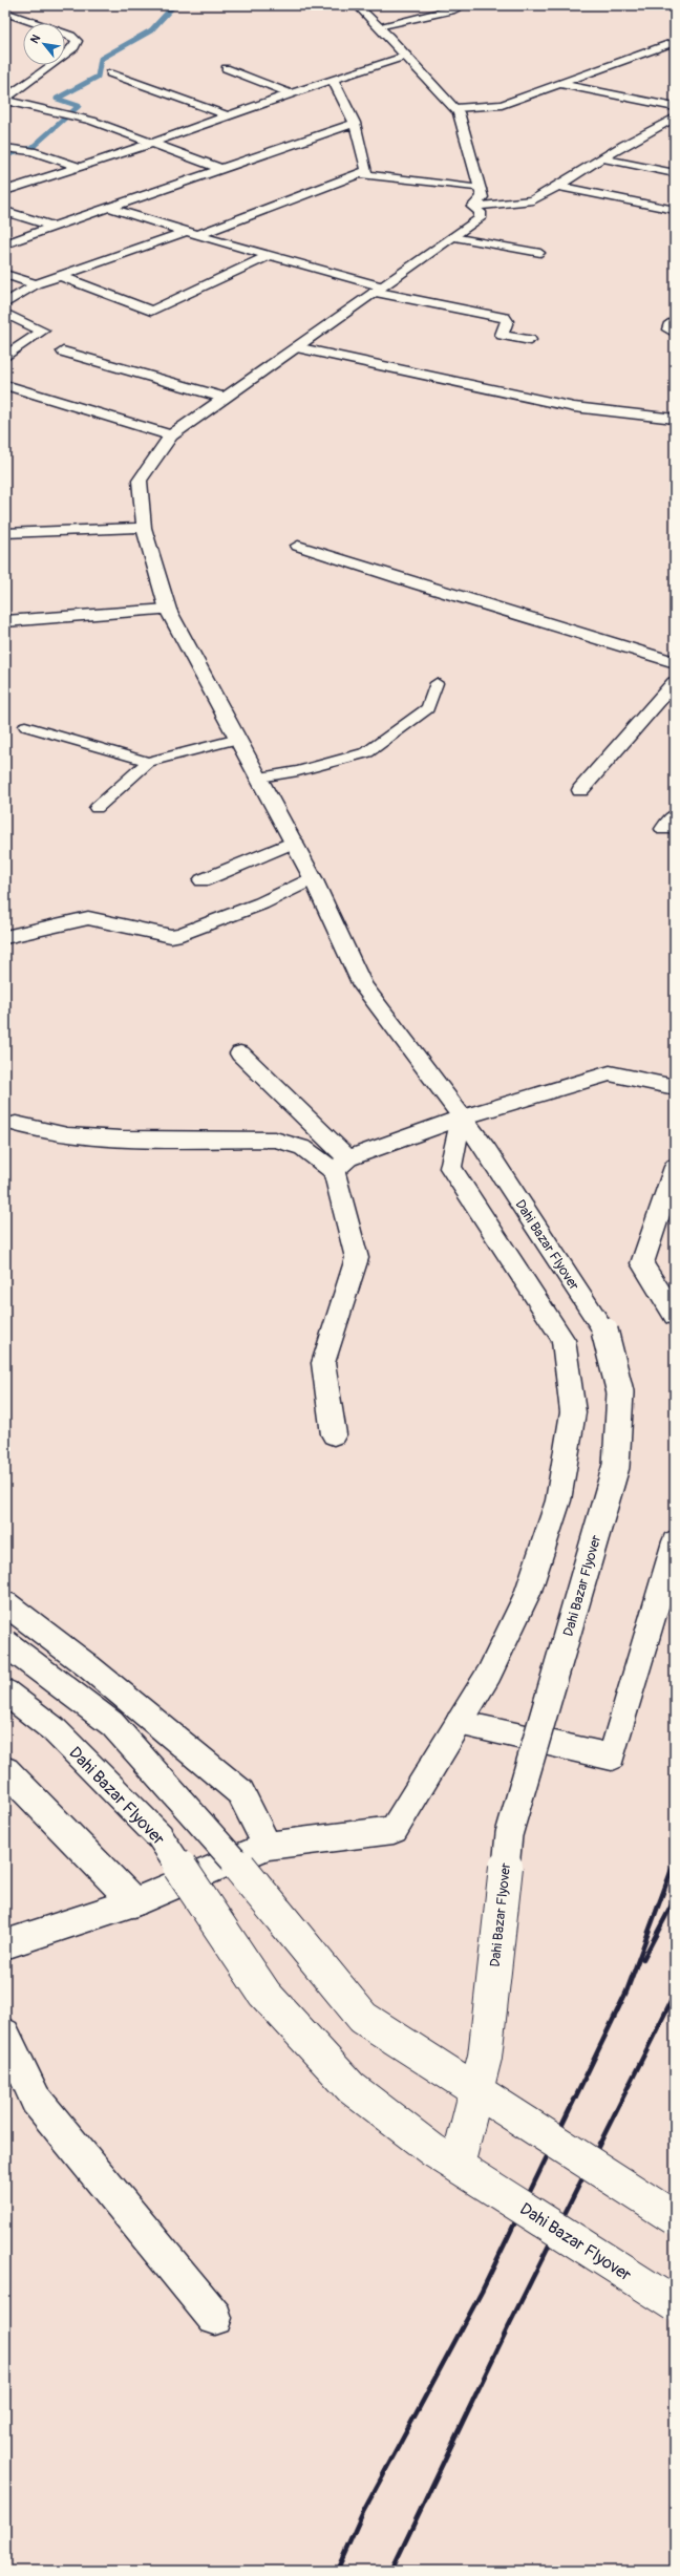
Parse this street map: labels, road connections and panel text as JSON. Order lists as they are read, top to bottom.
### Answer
{
  "streets": {
    "street": ["Dahi Bazar Flyover"]
  },
  "north": "top left"
}
